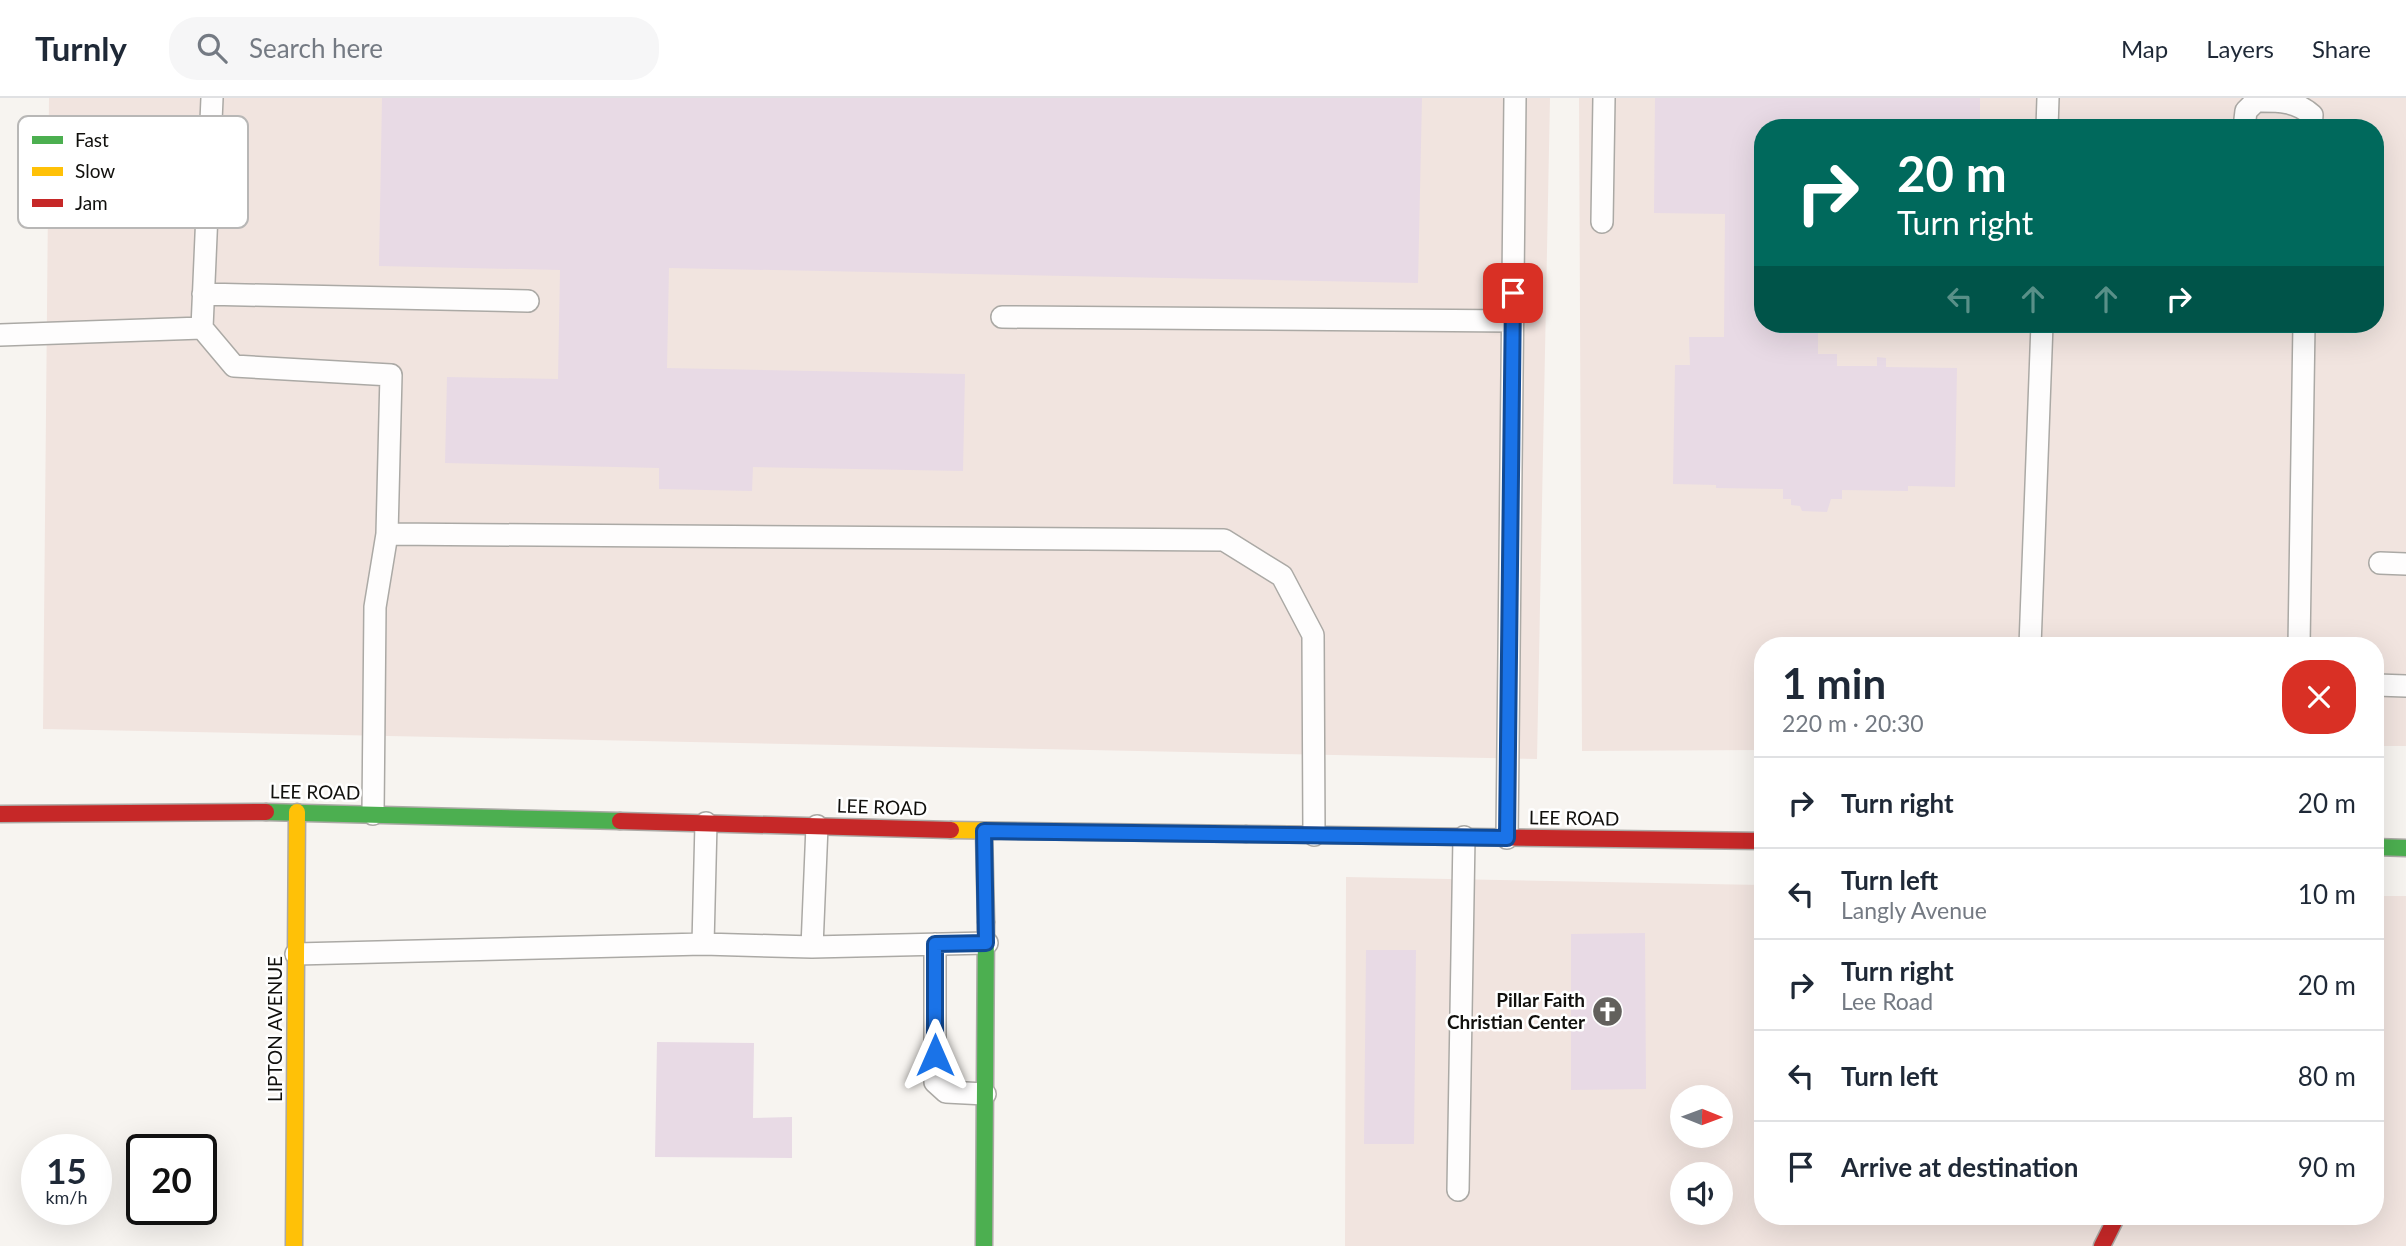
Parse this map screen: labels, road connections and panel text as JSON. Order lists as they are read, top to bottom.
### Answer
{
  "streets": {
    "main road": ["LEE ROAD", "LIPTON AVENUE"]
  },
  "crossings": [
    ["LEE ROAD", "LIPTON AVENUE"]
  ],
  "places": {
    "church": ["Pillar Faith Christian Center"]
  },
  "legend": ["Fast", "Slow", "Jam"],
  "north": "right",
  "page": {
    "header": "Turnly",
    "search": "Search here",
    "nav": ["Map", "Layers", "Share"],
    "turn": ["20 m", "Turn right"],
    "heading": ["1 min", "220 m · 20:30"],
    "list": [
      {
        "name": "Turn right",
        "value": "20 m"
      },
      {
        "name": "Turn left",
        "note": "Langly Avenue",
        "value": "10 m"
      },
      {
        "name": "Turn right",
        "note": "Lee Road",
        "value": "20 m"
      },
      {
        "name": "Turn left",
        "value": "80 m"
      },
      {
        "name": "Arrive at destination",
        "value": "90 m"
      }
    ],
    "speed": "15 km/h",
    "limit": "20"
  }
}
